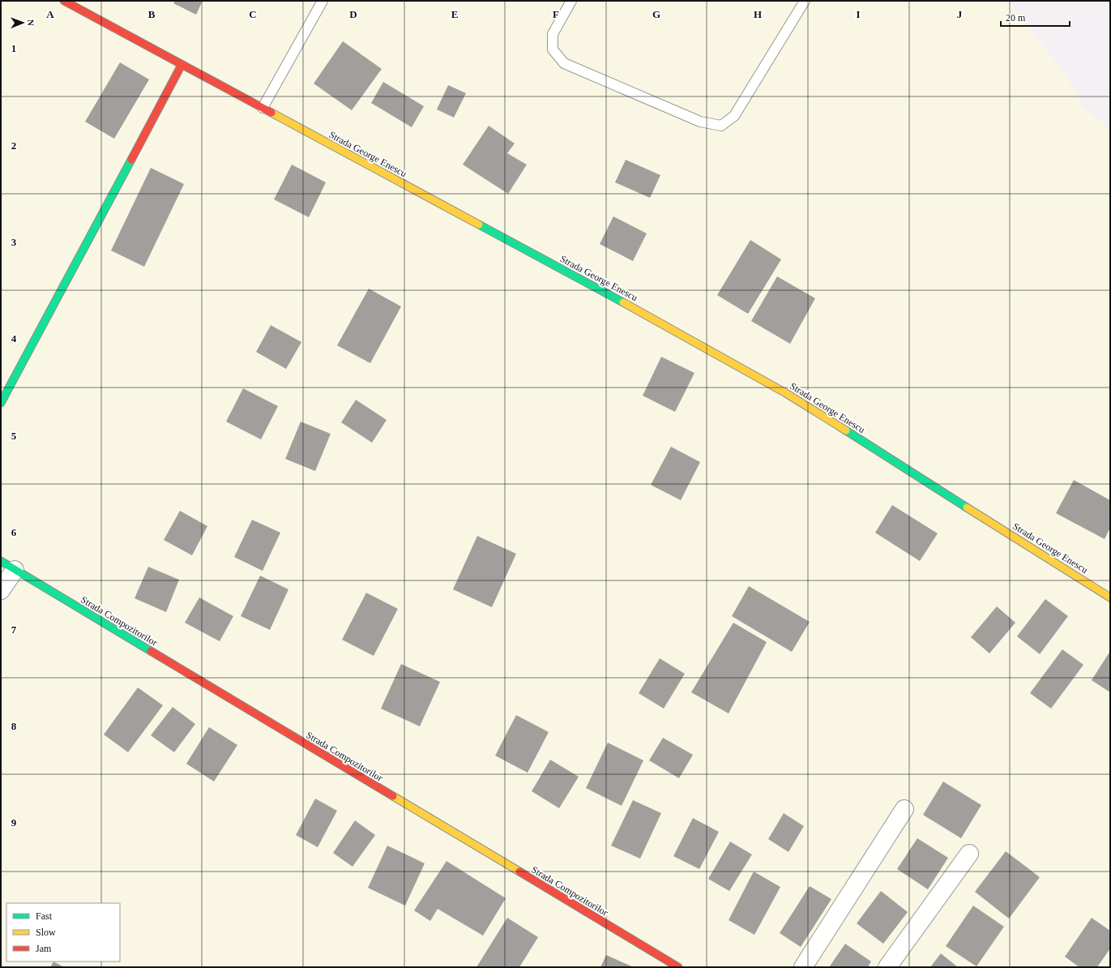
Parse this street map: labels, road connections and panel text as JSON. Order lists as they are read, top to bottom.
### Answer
{
  "streets": {
    "street": ["Strada George Enescu", "Strada Compozitorilor"]
  },
  "legend": ["Fast", "Slow", "Jam"],
  "scale_bar": "20 m",
  "north": "right",
  "grid": {
    "columns": [
      "A",
      "B",
      "C",
      "D",
      "E",
      "F",
      "G",
      "H",
      "I",
      "J"
    ],
    "rows": [
      "1",
      "2",
      "3",
      "4",
      "5",
      "6",
      "7",
      "8",
      "9"
    ]
  }
}
